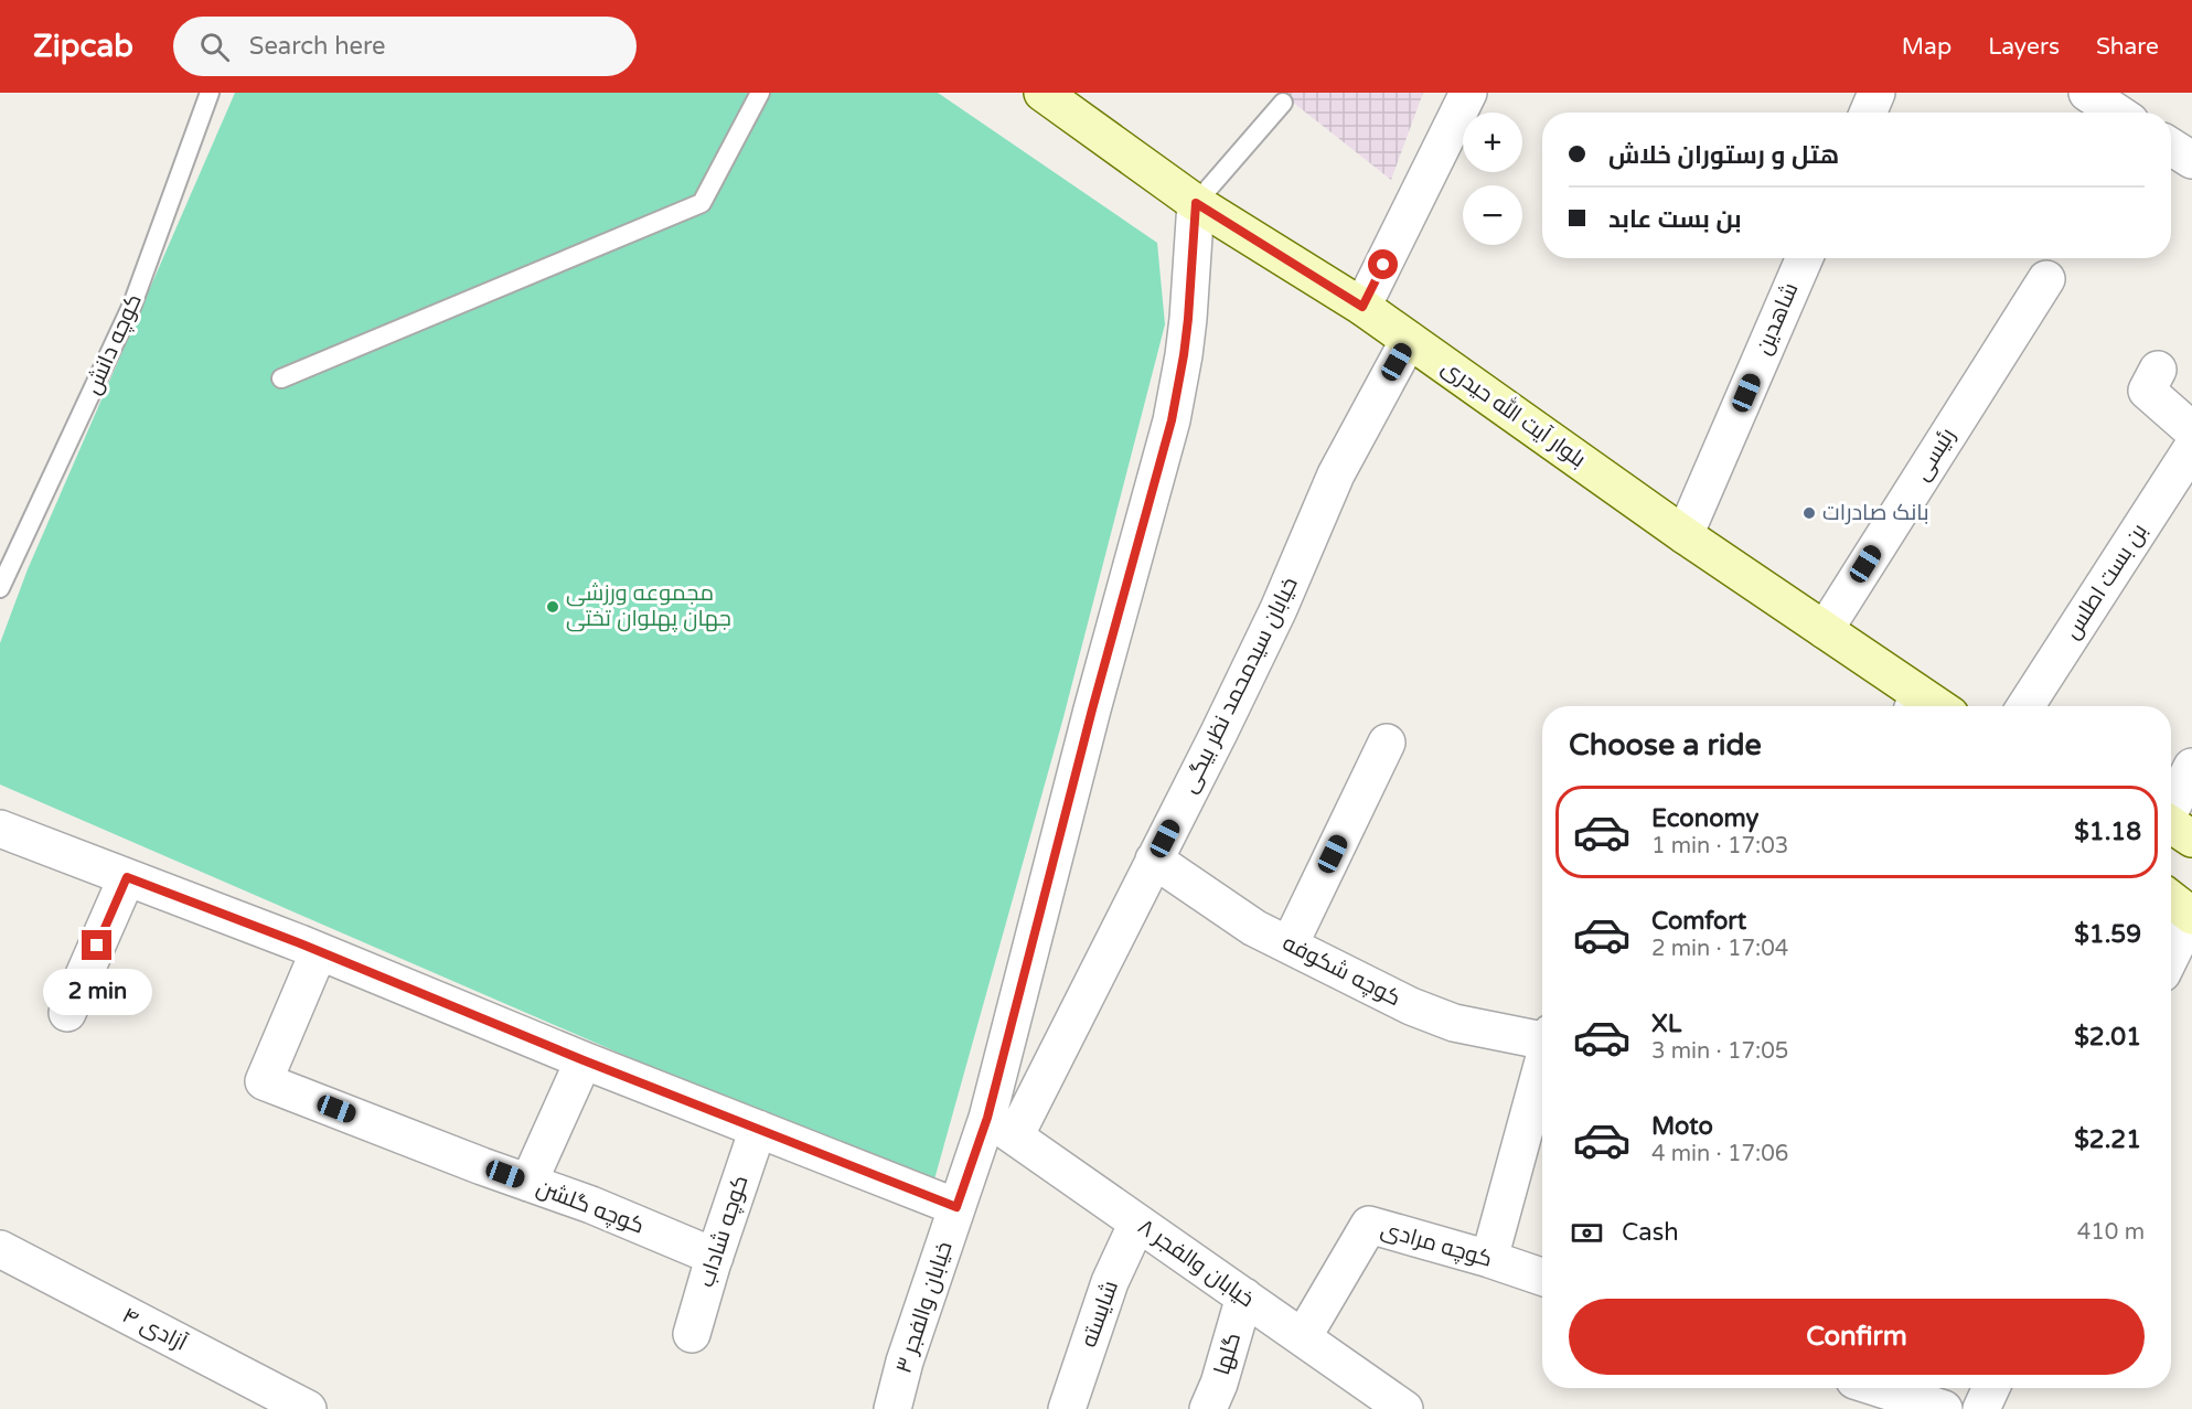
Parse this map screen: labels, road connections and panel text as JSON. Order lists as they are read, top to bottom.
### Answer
{
  "streets": {
    "main road": ["بلوار آیت الله حیدری"],
    "street": [
      "شاهدین",
      "رئیسی",
      "بن بست اطلس",
      "خیابان سیدمحمد نظر بیگی",
      "کوچه شکوفه",
      "کوچه گلشن",
      "کوچه شاداب",
      "کوچه مرادی",
      "خیابان والفجر ۸",
      "خیابان والفجر ۳",
      "شایسته",
      "آزادی ۴",
      "گلها"
    ],
    "lane": ["کوچه دانش"]
  },
  "crossings": [
    ["شاهدین", "بلوار آیت الله حیدری"],
    ["بلوار آیت الله حیدری", "رئیسی"],
    ["بلوار آیت الله حیدری", "خیابان سیدمحمد نظر بیگی"],
    ["بلوار آیت الله حیدری", "خیابان والفجر ۳"],
    ["خیابان سیدمحمد نظر بیگی", "کوچه شکوفه"],
    ["خیابان سیدمحمد نظر بیگی", "خیابان والفجر ۸"],
    ["خیابان سیدمحمد نظر بیگی", "خیابان والفجر ۳"],
    ["کوچه گلشن", "کوچه شاداب"],
    ["کوچه مرادی", "خیابان والفجر ۸"],
    ["خیابان والفجر ۸", "خیابان والفجر ۳"],
    ["خیابان والفجر ۸", "شایسته"],
    ["خیابان والفجر ۸", "گلها"]
  ],
  "places": ["بانک صادرات", "مجموعه ورزشی جهان پهلوان تختی"],
  "page": {
    "header": "Zipcab",
    "search": "Search here",
    "nav": ["Map", "Layers", "Share"],
    "map_buttons": ["+", "−"],
    "banner": ["هتل و رستوران خلاش", "بن بست عابد"],
    "heading": "Choose a ride",
    "list": [
      {
        "name": "Economy",
        "note": "1 min · 17:03",
        "value": "$1.18"
      },
      {
        "name": "Comfort",
        "note": "2 min · 17:04",
        "value": "$1.59"
      },
      {
        "name": "XL",
        "note": "3 min · 17:05",
        "value": "$2.01"
      },
      {
        "name": "Moto",
        "note": "4 min · 17:06",
        "value": "$2.21"
      }
    ],
    "bubble": "2 min",
    "pay": ["Cash", "410 m"],
    "buttons": "Confirm"
  }
}
